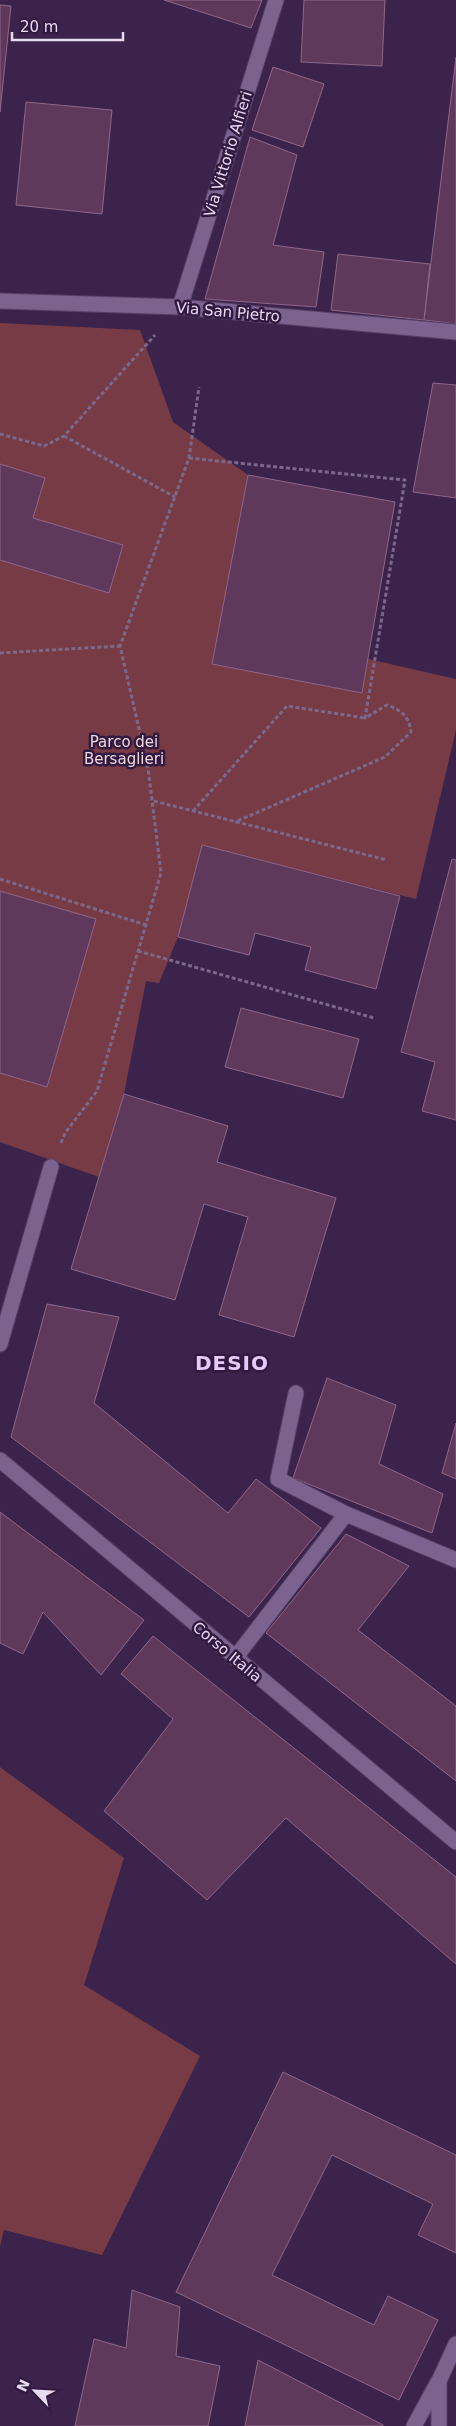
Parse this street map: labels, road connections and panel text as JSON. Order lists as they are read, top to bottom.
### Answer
{
  "streets": {
    "street": ["Via Vittorio Alfieri", "Via San Pietro", "Corso Italia"]
  },
  "crossings": [
    ["Via Vittorio Alfieri", "Via San Pietro"]
  ],
  "districts": ["DESIO"],
  "parks": ["Parco dei Bersaglieri"],
  "scale_bar": "20 m",
  "north": "top left"
}
